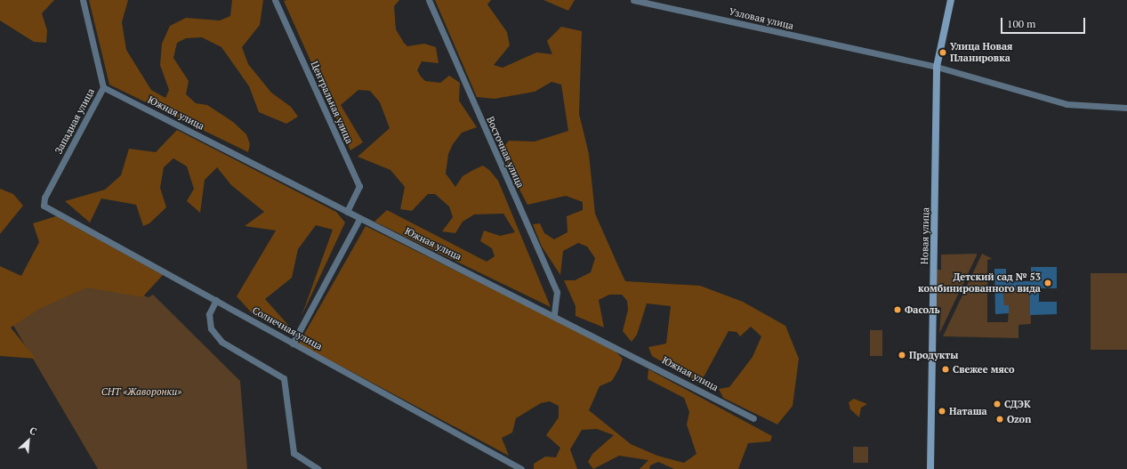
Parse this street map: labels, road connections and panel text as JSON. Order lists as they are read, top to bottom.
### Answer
{
  "streets": {
    "street": [
      "Узловая улица",
      "Центральная улица",
      "Южная улица",
      "Западная улица",
      "Восточная улица",
      "Новая улица",
      "Солнечная улица"
    ]
  },
  "crossings": [
    ["Узловая улица", "Новая улица"],
    ["Центральная улица", "Южная улица"],
    ["Южная улица", "Западная улица"],
    ["Южная улица", "Восточная улица"],
    ["Западная улица", "Солнечная улица"]
  ],
  "parks": ["СНТ «Жаворонки»"],
  "places": [
    "Улица Новая Планировка",
    "Детский сад № 53 комбинированного вида",
    "Фасоль",
    "Продукты",
    "Свежее мясо",
    "СДЭК",
    "Наташа",
    "Ozon"
  ],
  "scale_bar": "100 m",
  "north": "top right"
}
